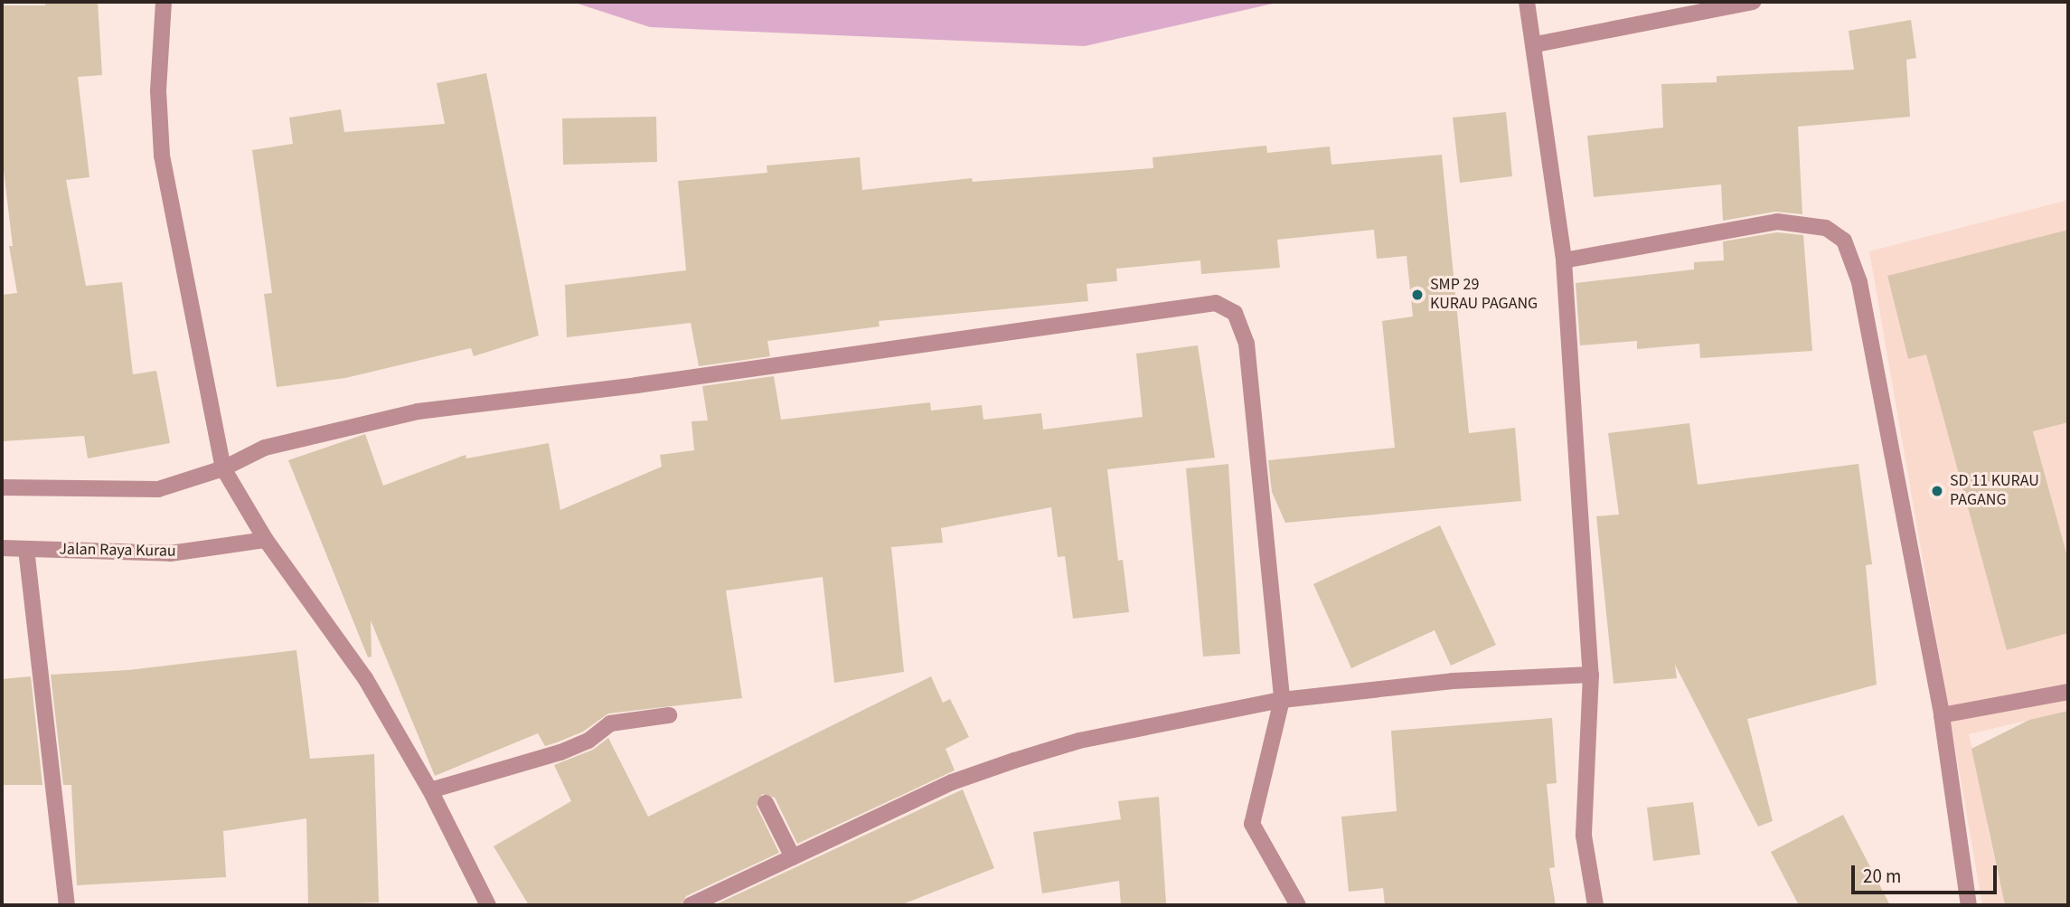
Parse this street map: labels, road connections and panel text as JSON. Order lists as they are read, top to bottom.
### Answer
{
  "streets": {
    "street": ["Jalan Raya Kurau"]
  },
  "places": ["SMP 29 KURAU PAGANG", "SD 11 KURAU PAGANG"],
  "scale_bar": "20 m"
}
